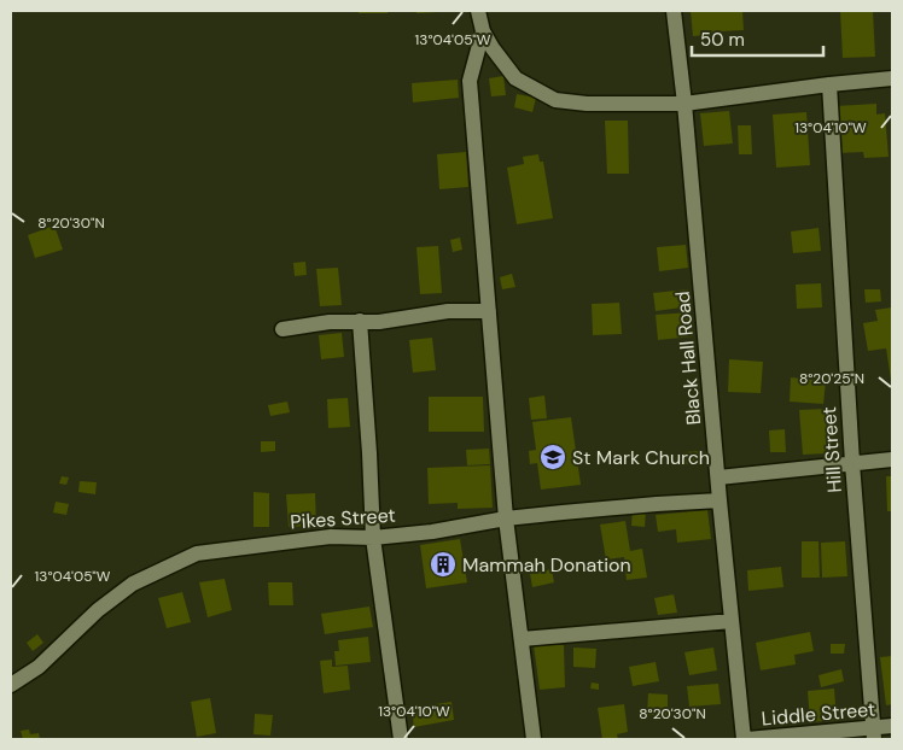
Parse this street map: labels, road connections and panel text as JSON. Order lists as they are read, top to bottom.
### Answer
{
  "streets": {
    "street": [
      "Black Hall Road",
      "Hill Street",
      "Pikes Street",
      "Liddle Street"
    ]
  },
  "crossings": [
    ["Black Hall Road", "Pikes Street"],
    ["Black Hall Road", "Liddle Street"],
    ["Hill Street", "Liddle Street"]
  ],
  "places": {
    "school or university": ["St Mark Church"],
    "building": ["Mammah Donation"]
  },
  "scale_bar": "50 m",
  "coordinates": [
    "13°04'05\"W",
    "13°04'10\"W",
    "8°20'30\"N",
    "8°20'25\"N"
  ]
}
